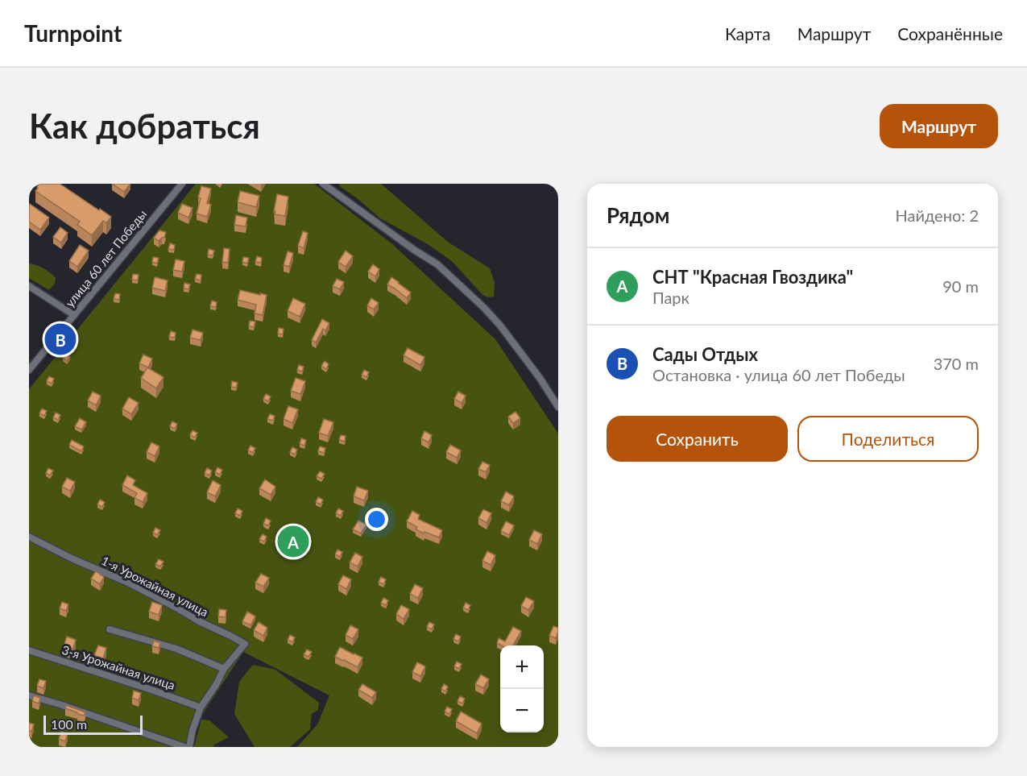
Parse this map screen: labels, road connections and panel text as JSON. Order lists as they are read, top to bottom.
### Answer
{
  "streets": {
    "street": ["улица 60 лет Победы", "1-я Урожайная улица", "3-я Урожайная улица"]
  },
  "scale_bar": "100 m",
  "page": {
    "header": "Turnpoint",
    "nav": ["Карта", "Маршрут", "Сохранённые"],
    "buttons": [
      "Маршрут",
      ["Сохранить", "Поделиться"]
    ],
    "title": "Как добраться",
    "heading": ["Рядом", "Найдено: 2"],
    "list": [
      {
        "mark": "A",
        "name": "СНТ \"Красная Гвоздика\"",
        "note": "Парк",
        "value": "90 m"
      },
      {
        "mark": "B",
        "name": "Сады Отдых",
        "note": "Остановка · улица 60 лет Победы",
        "value": "370 m"
      }
    ],
    "pins": ["B", "A"],
    "map_buttons": ["+", "−"],
    "scale": "100 m"
  }
}
